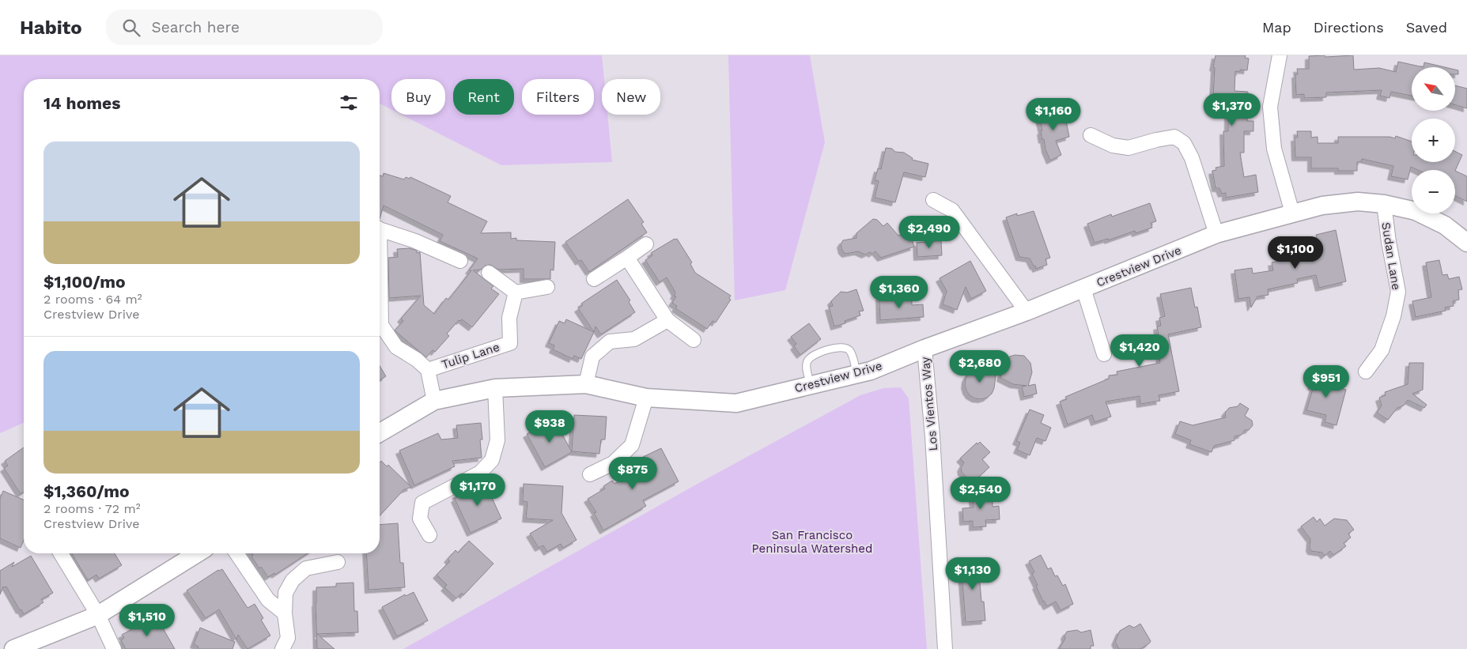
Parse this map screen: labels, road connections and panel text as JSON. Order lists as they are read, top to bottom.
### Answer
{
  "streets": {
    "street": [
      "Sudan Lane",
      "Crestview Drive",
      "Tulip Lane",
      "Los Vientos Way"
    ]
  },
  "crossings": [
    ["Sudan Lane", "Crestview Drive"],
    ["Crestview Drive", "Tulip Lane"],
    ["Crestview Drive", "Los Vientos Way"]
  ],
  "parks": ["San Francisco Peninsula Watershed"],
  "north": "top left",
  "page": {
    "header": "Habito",
    "search": "Search here",
    "nav": ["Map", "Directions", "Saved"],
    "map_buttons": ["+", "−"],
    "chip": [
      "Buy",
      "Rent",
      "Filters",
      "New"
    ],
    "heading": "14 homes",
    "price": [
      "$1,370",
      "$1,160",
      "$2,490",
      "$1,100",
      "$1,360",
      "$1,420",
      "$2,680",
      "$951",
      "$938",
      "$875",
      "$1,170",
      "$2,540",
      "$1,130",
      "$1,510"
    ],
    "list": [
      {
        "name": "$1,100/mo",
        "note": "2 rooms · 64 m² · Crestview Drive"
      },
      {
        "name": "$1,360/mo",
        "note": "2 rooms · 72 m² · Crestview Drive"
      }
    ]
  }
}
